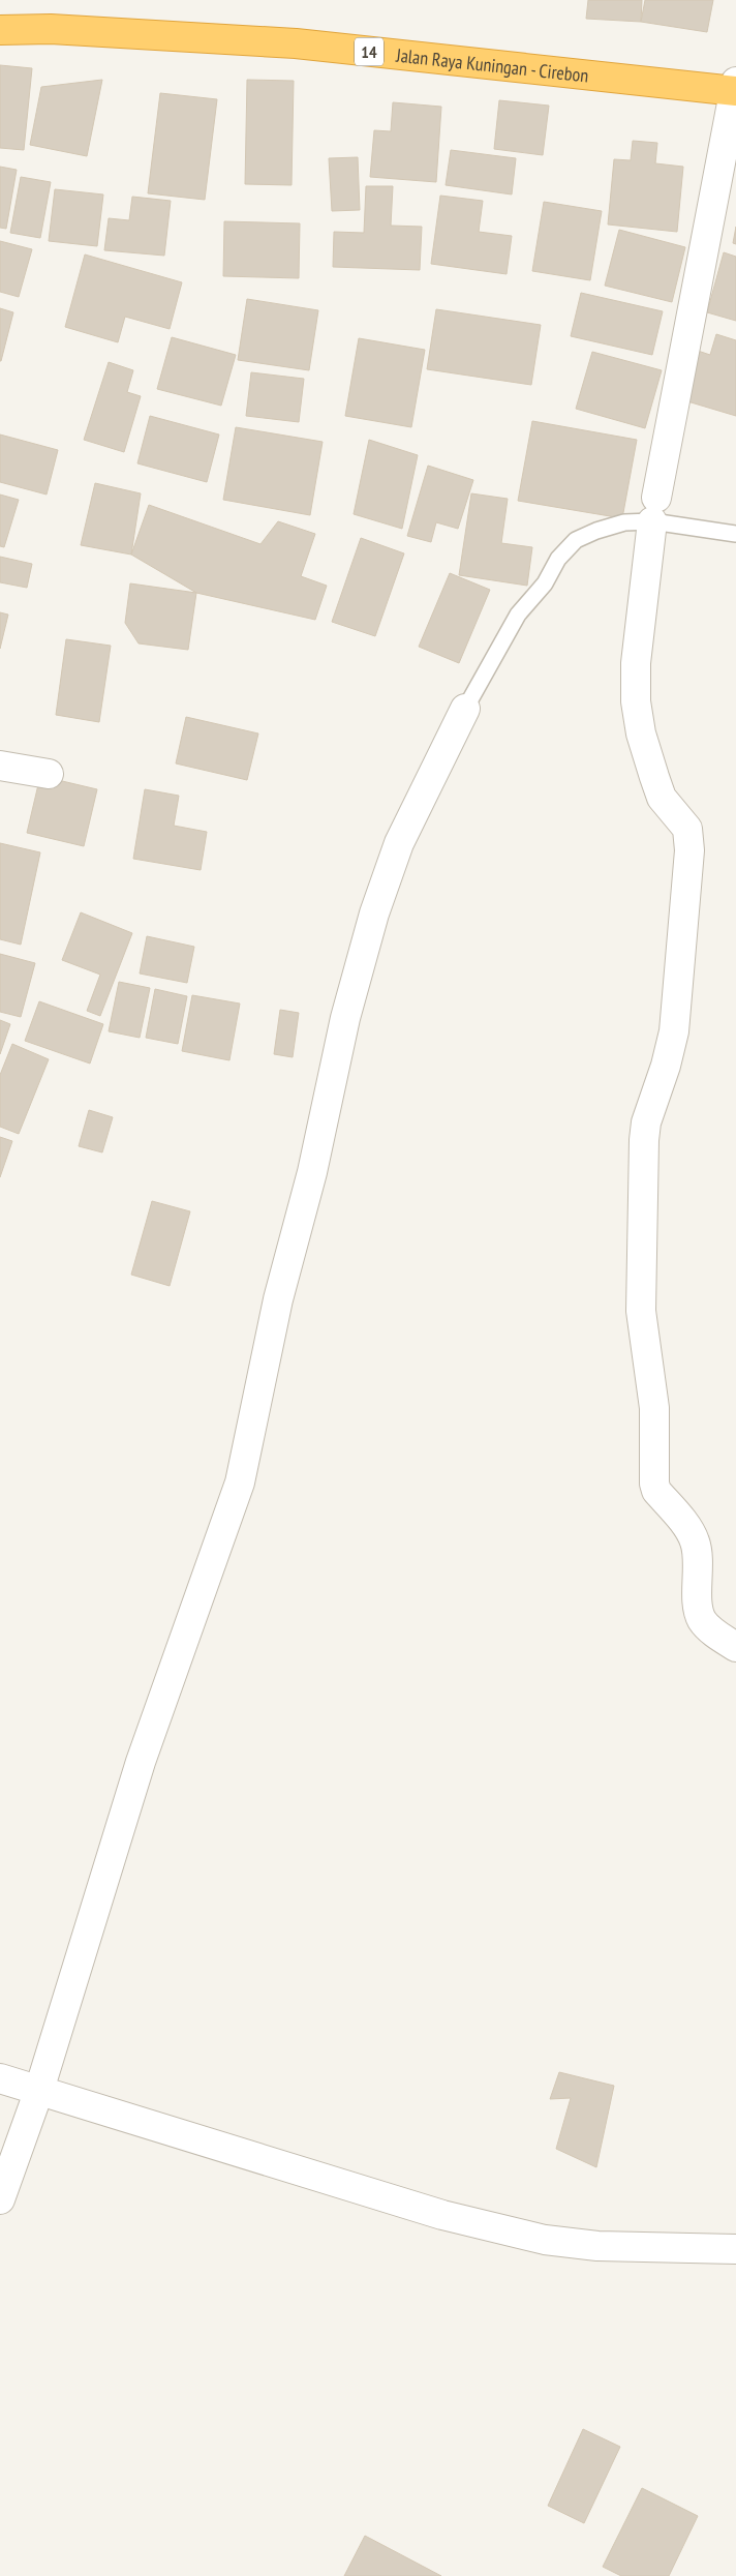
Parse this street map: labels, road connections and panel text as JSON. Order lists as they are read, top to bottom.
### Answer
{
  "streets": {
    "highway": ["14", "Jalan Raya Kuningan - Cirebon"]
  }
}
